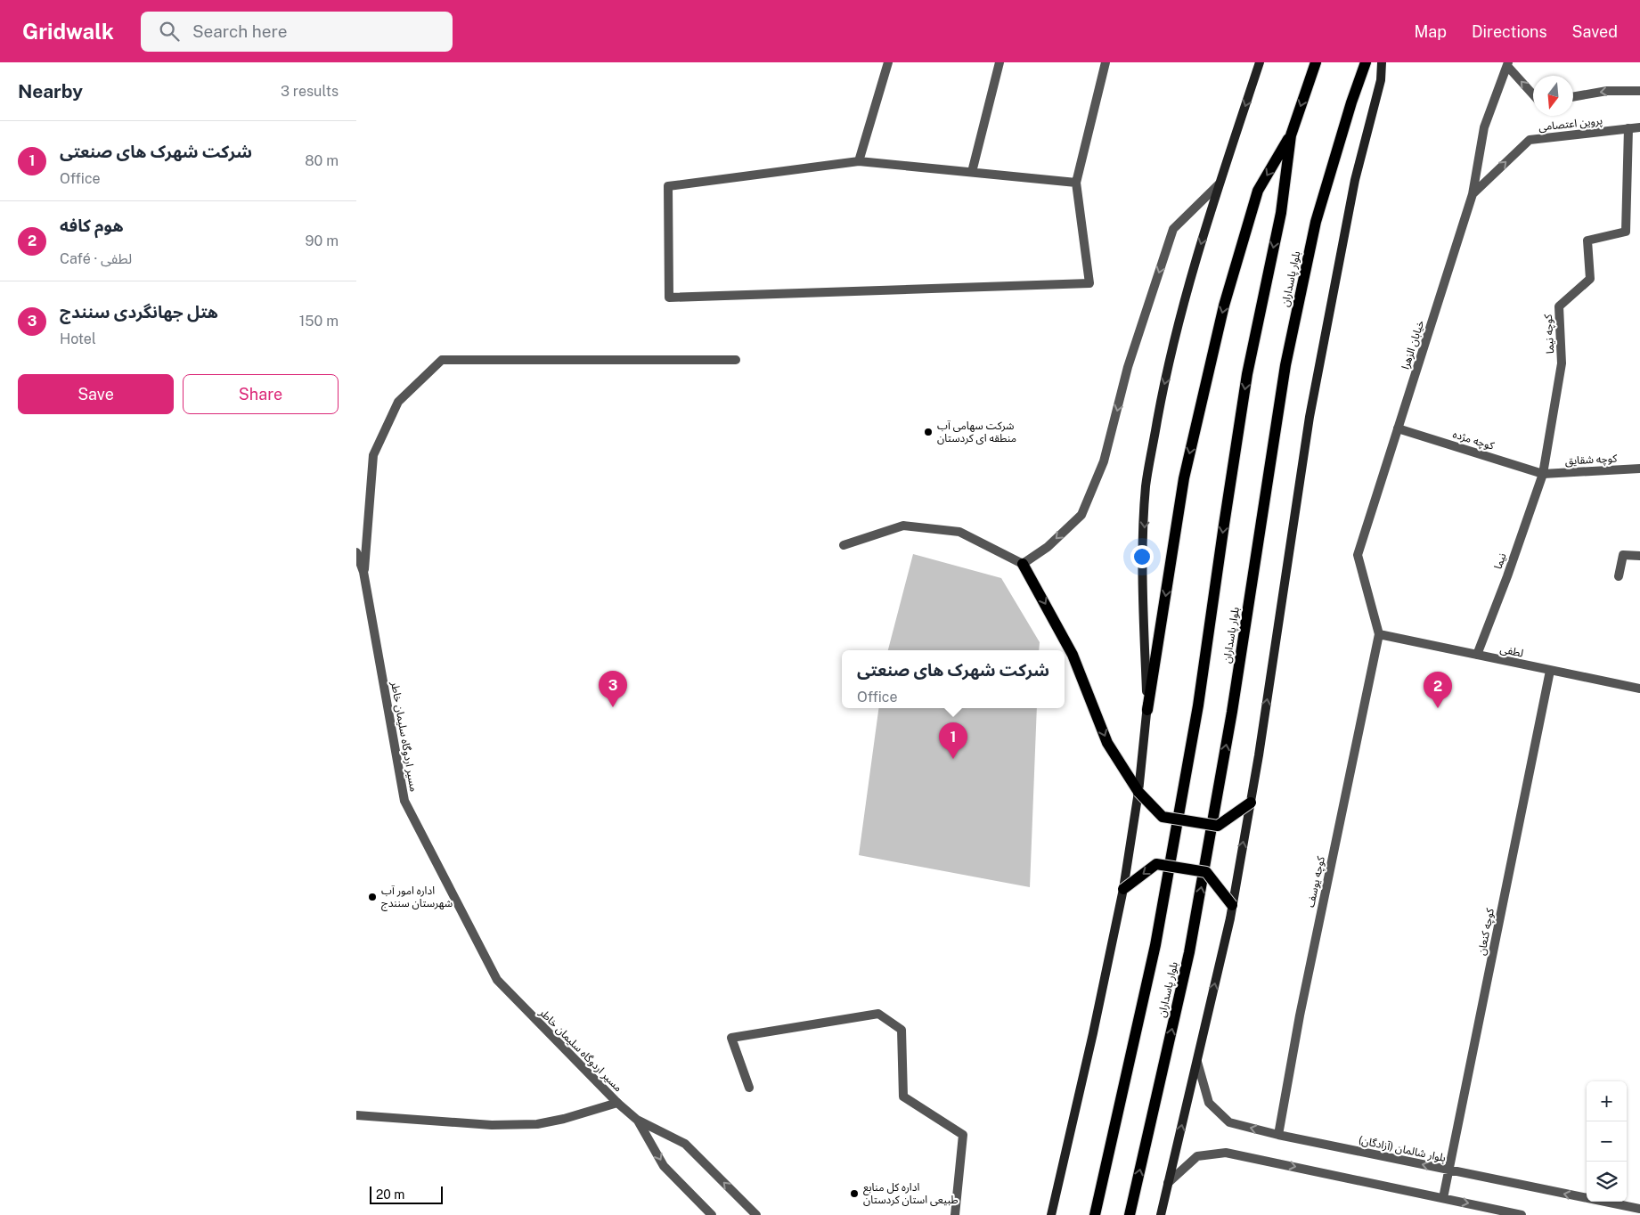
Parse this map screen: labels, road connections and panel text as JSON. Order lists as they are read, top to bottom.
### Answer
{
  "streets": {
    "main road": ["بلوار پاسداران"],
    "street": [
      "پروین اعتصامی",
      "کوچه نیما",
      "خیابان الزهرا",
      "کوچه مژده",
      "کوچه شقایق",
      "نیما",
      "لطفی",
      "مسیر اردوگاه سلیمان خاطر",
      "کوچه یوسف",
      "کوچه کنعان",
      "بلوار شالمان (آزادگان)"
    ]
  },
  "crossings": [
    ["پروین اعتصامی", "کوچه نیما"],
    ["پروین اعتصامی", "خیابان الزهرا"],
    ["کوچه نیما", "کوچه مژده"],
    ["کوچه نیما", "کوچه شقایق"],
    ["کوچه نیما", "نیما"],
    ["خیابان الزهرا", "کوچه مژده"],
    ["خیابان الزهرا", "لطفی"],
    ["خیابان الزهرا", "کوچه یوسف"],
    ["کوچه مژده", "کوچه شقایق"],
    ["کوچه مژده", "نیما"],
    ["کوچه شقایق", "نیما"],
    ["نیما", "لطفی"],
    ["لطفی", "کوچه یوسف"],
    ["لطفی", "کوچه کنعان"],
    ["کوچه یوسف", "بلوار شالمان (آزادگان)"],
    ["کوچه کنعان", "بلوار شالمان (آزادگان)"]
  ],
  "one_way": ["پروین اعتصامی"],
  "places": ["شرکت سهامی آب منطقه ای کردستان", "اداره امور آب شهرستان سنندج", "اداره کل منابع طبیعی استان کردستان"],
  "scale_bar": "20 m",
  "north": "bottom",
  "page": {
    "header": "Gridwalk",
    "search": "Search here",
    "nav": ["Map", "Directions", "Saved"],
    "heading": ["Nearby", "3 results"],
    "list": [
      {
        "mark": "1",
        "name": "شرکت شهرک های صنعتی",
        "note": "Office",
        "value": "80 m"
      },
      {
        "mark": "2",
        "name": "هوم کافه",
        "note": "Café · لطفی",
        "value": "90 m"
      },
      {
        "mark": "3",
        "name": "هتل جهانگردی سنندج",
        "note": "Hotel",
        "value": "150 m"
      }
    ],
    "buttons": ["Save", "Share"],
    "popup": ["شرکت شهرک های صنعتی", "Office"],
    "pins": ["3", "2", "1"],
    "map_buttons": ["+", "−"],
    "scale": "20 m"
  }
}
